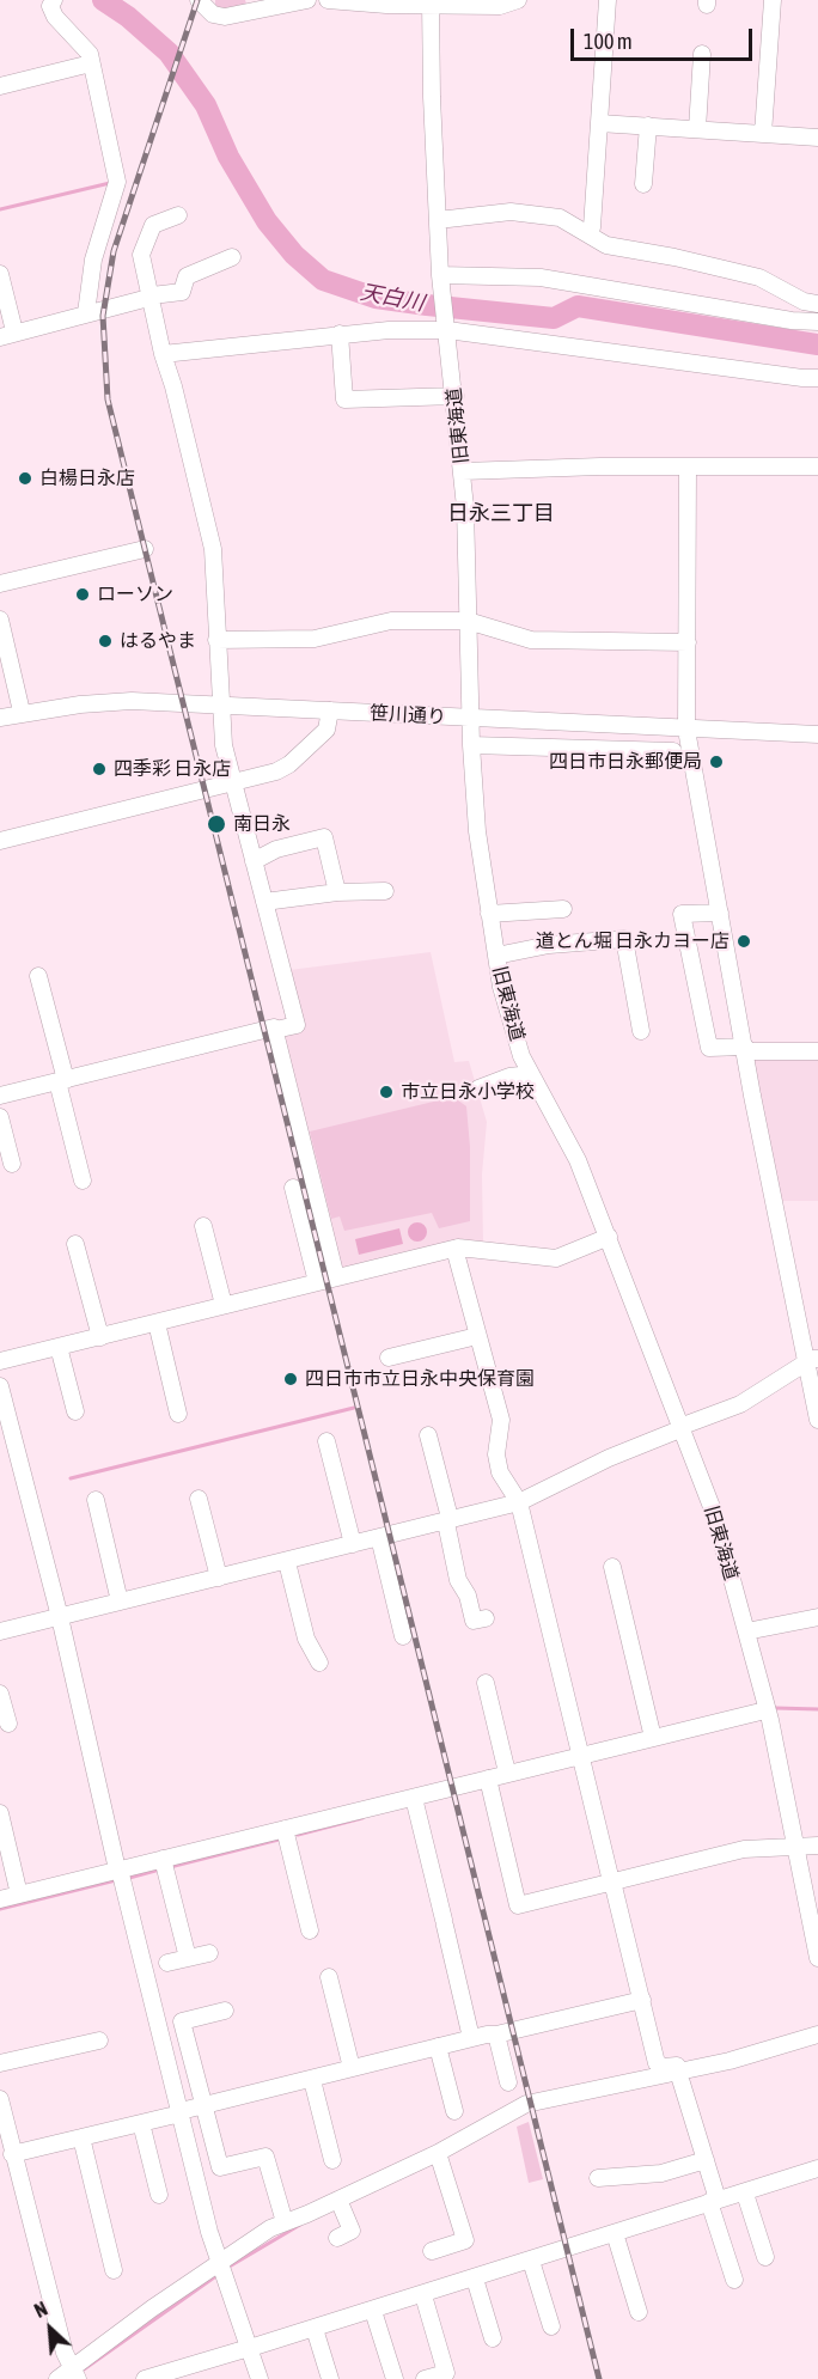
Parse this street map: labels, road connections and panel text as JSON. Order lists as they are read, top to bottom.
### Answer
{
  "streets": {
    "street": ["旧東海道", "笹川通り"]
  },
  "crossings": [
    ["旧東海道", "笹川通り"]
  ],
  "districts": ["日永三丁目"],
  "water": ["天白川"],
  "places": [
    "白楊日永店",
    "ローソン",
    "はるやま",
    "四日市日永郵便局",
    "四季彩 日永店",
    "南日永",
    "道とん堀 日永カヨー店",
    "市立日永小学校",
    "四日市市立日永中央保育園"
  ],
  "scale_bar": "100 m",
  "north": "top left"
}
